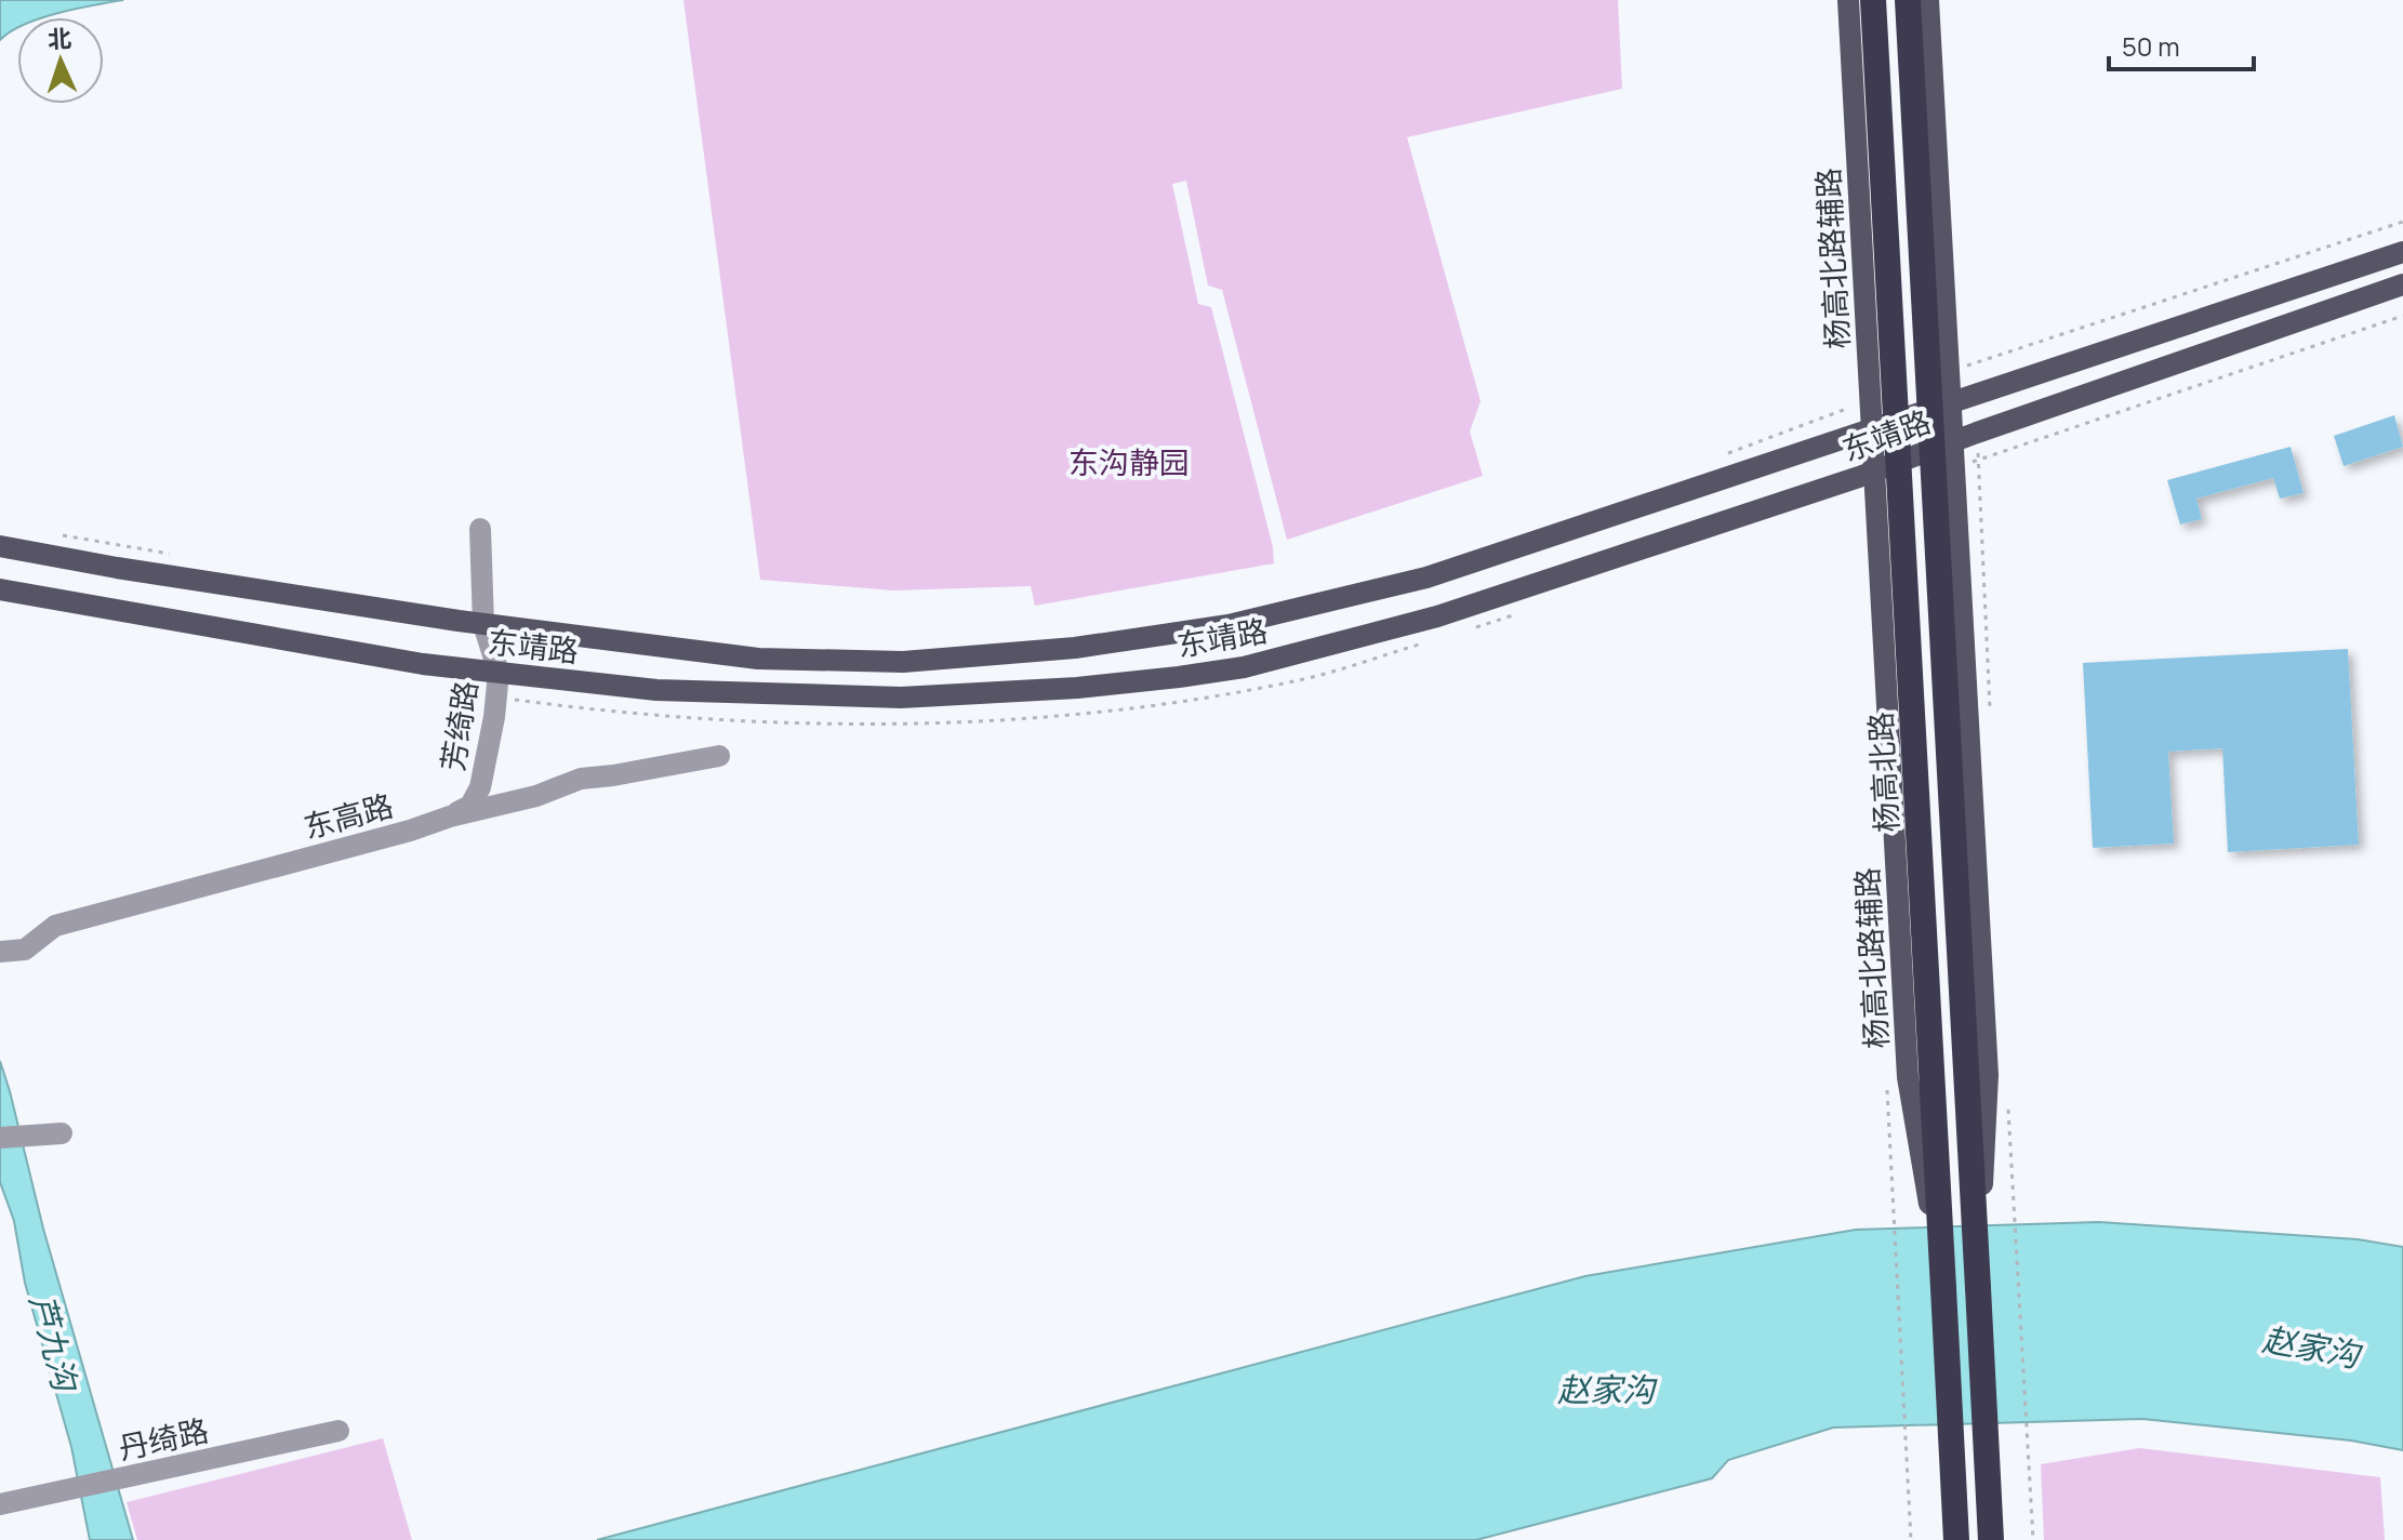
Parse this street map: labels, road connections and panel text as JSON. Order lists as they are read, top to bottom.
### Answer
{
  "streets": {
    "highway": ["杨高北路"],
    "main road": ["杨高北路辅路", "东靖路"],
    "street": ["芳绮路", "东高路", "丹绮路"]
  },
  "crossings": [
    ["杨高北路辅路", "东靖路"],
    ["杨高北路辅路", "杨高北路"],
    ["东靖路", "芳绮路"],
    ["芳绮路", "东高路"]
  ],
  "water": ["芦九沟", "赵家沟"],
  "parks": ["东沟静园"],
  "scale_bar": "50 m",
  "north": "top"
}
